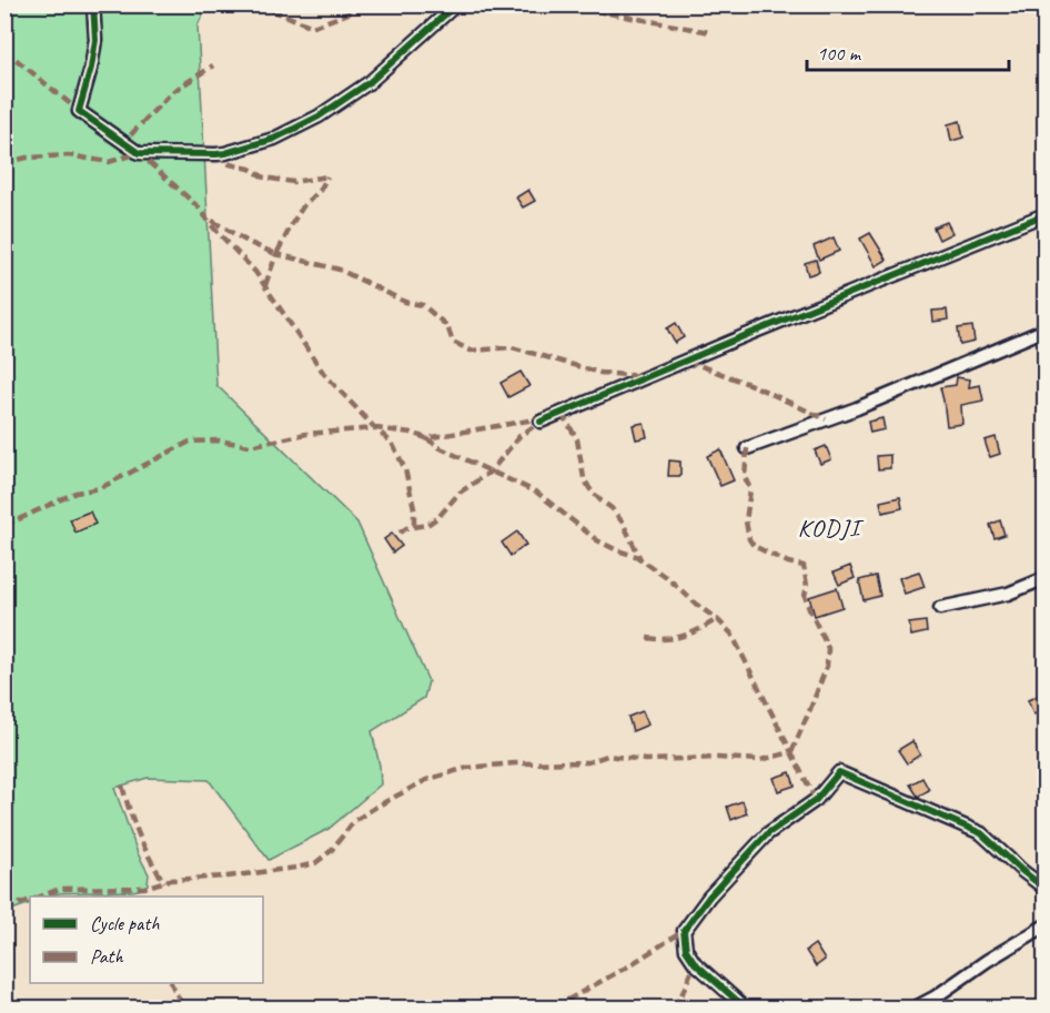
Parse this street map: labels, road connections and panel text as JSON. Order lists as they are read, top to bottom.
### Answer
{
  "districts": ["KODJI"],
  "legend": ["Cycle path", "Path"],
  "scale_bar": "100 m"
}
